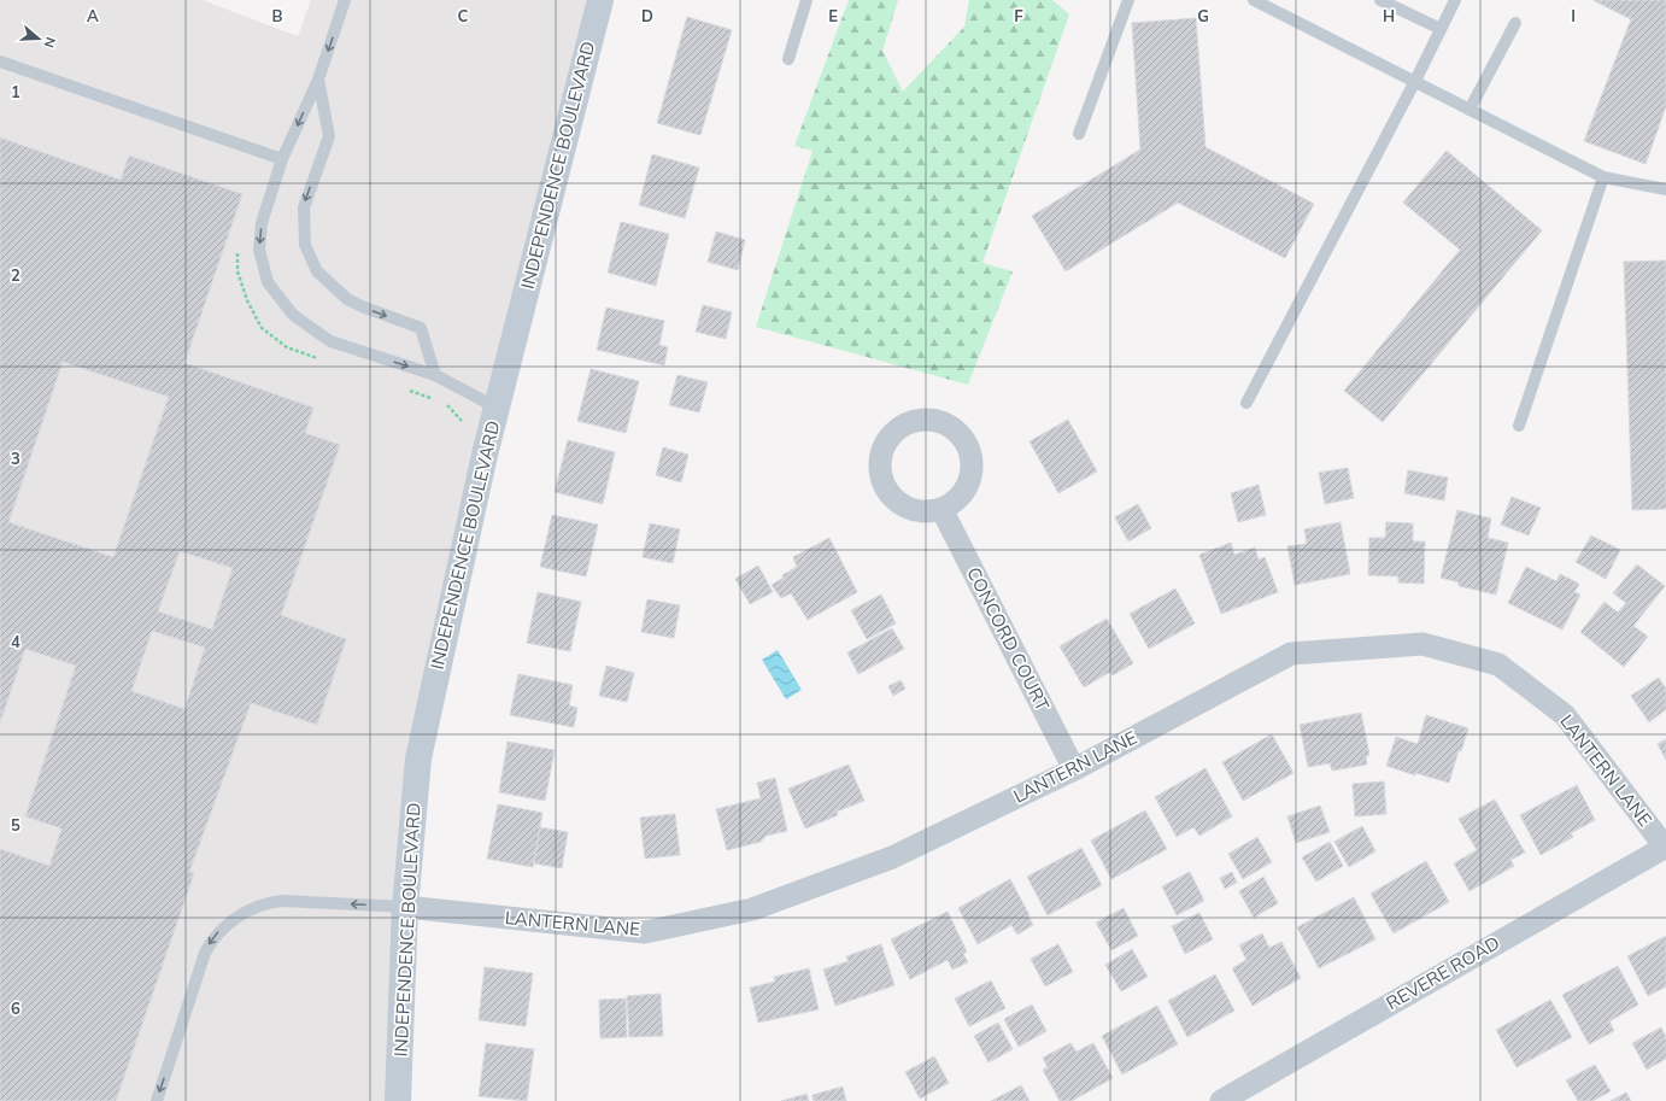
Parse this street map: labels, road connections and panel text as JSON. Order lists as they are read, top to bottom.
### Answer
{
  "streets": {
    "street": [
      "INDEPENDENCE BOULEVARD",
      "CONCORD COURT",
      "LANTERN LANE",
      "REVERE ROAD"
    ]
  },
  "crossings": [
    ["INDEPENDENCE BOULEVARD", "LANTERN LANE"],
    ["CONCORD COURT", "LANTERN LANE"],
    ["LANTERN LANE", "REVERE ROAD"]
  ],
  "north": "right",
  "grid": {
    "columns": [
      "A",
      "B",
      "C",
      "D",
      "E",
      "F",
      "G",
      "H",
      "I"
    ],
    "rows": [
      "1",
      "2",
      "3",
      "4",
      "5",
      "6"
    ]
  }
}
